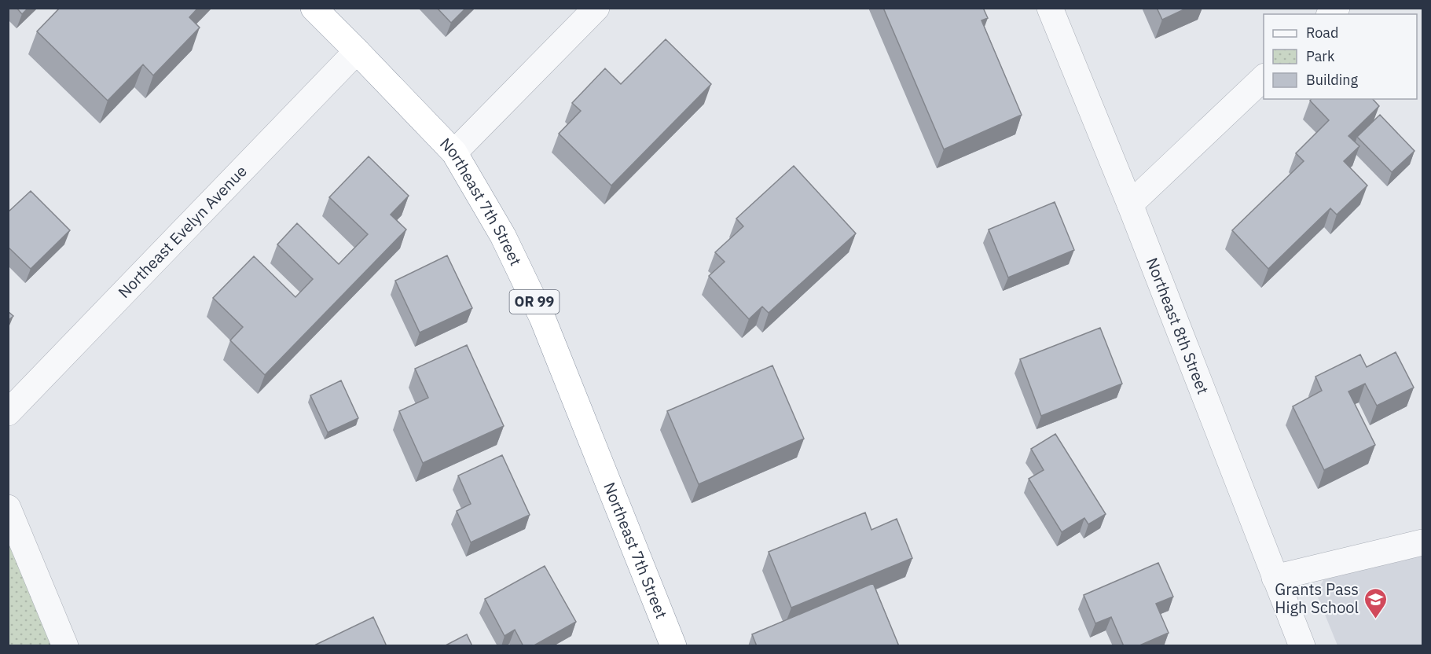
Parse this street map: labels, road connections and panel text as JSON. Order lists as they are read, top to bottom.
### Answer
{
  "streets": {
    "highway": ["Northeast 7th Street", "OR 99"],
    "street": ["Northeast Evelyn Avenue", "Northeast 8th Street"]
  },
  "crossings": [
    ["Northeast 7th Street", "Northeast Evelyn Avenue"]
  ],
  "places": {
    "school or university": ["Grants Pass High School"]
  },
  "legend": ["Road", "Park", "Building"]
}
